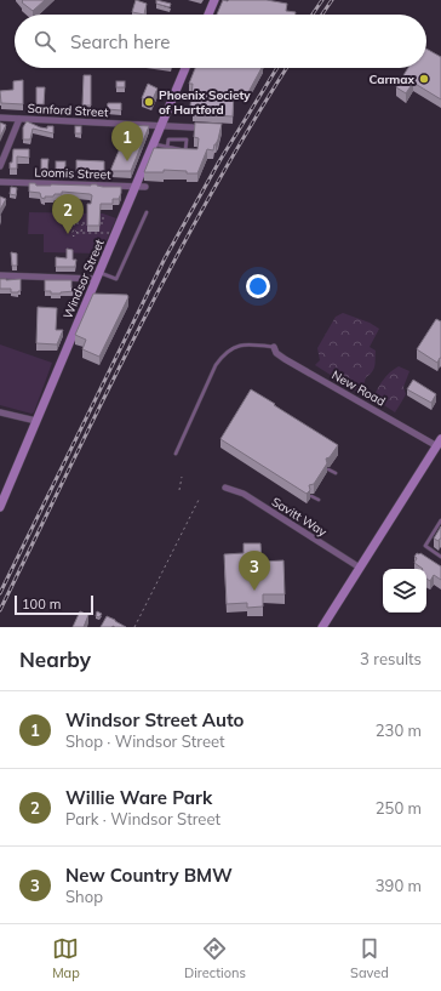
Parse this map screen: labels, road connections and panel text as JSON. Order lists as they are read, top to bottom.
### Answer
{
  "streets": {
    "main road": ["Windsor Street"],
    "street": [
      "Sanford Street",
      "Loomis Street",
      "New Road",
      "Savitt Way"
    ]
  },
  "crossings": [
    ["Sanford Street", "Windsor Street"],
    ["Loomis Street", "Windsor Street"]
  ],
  "places": ["Carmax", "Phoenix Society of Hartford"],
  "scale_bar": "100 m",
  "page": {
    "search": "Search here",
    "pins": ["1", "2", "3"],
    "scale": "100 m",
    "heading": ["Nearby", "3 results"],
    "list": [
      {
        "mark": "1",
        "name": "Windsor Street Auto",
        "note": "Shop · Windsor Street",
        "value": "230 m"
      },
      {
        "mark": "2",
        "name": "Willie Ware Park",
        "note": "Park · Windsor Street",
        "value": "250 m"
      },
      {
        "mark": "3",
        "name": "New Country BMW",
        "note": "Shop",
        "value": "390 m"
      }
    ],
    "nav": ["Map", "Directions", "Saved"]
  }
}
